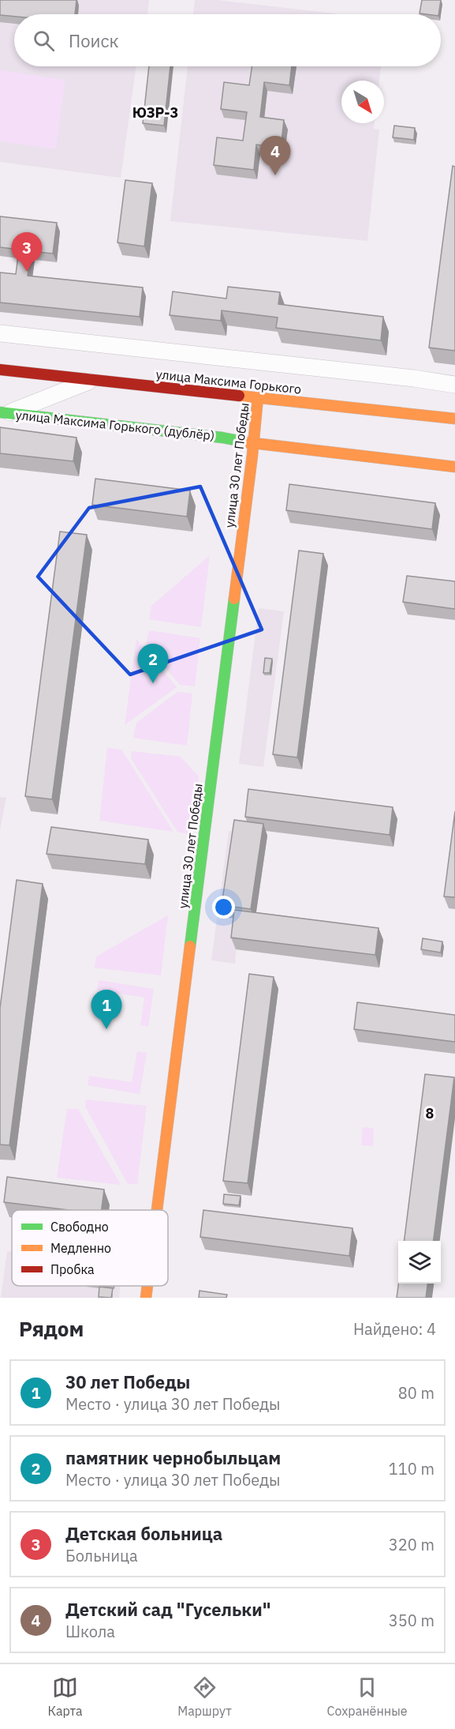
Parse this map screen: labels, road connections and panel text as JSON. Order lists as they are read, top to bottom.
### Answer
{
  "streets": {
    "street": ["улица Максима Горького", "улица Максима Горького (дублёр)", "улица 30 лет Победы"]
  },
  "crossings": [
    ["улица Максима Горького", "улица 30 лет Победы"],
    ["улица Максима Горького (дублёр)", "улица 30 лет Победы"]
  ],
  "districts": ["ЮЗР-3", "8"],
  "legend": ["Свободно", "Медленно", "Пробка"],
  "north": "bottom right",
  "page": {
    "search": "Поиск",
    "pins": [
      "4",
      "3",
      "2",
      "1"
    ],
    "heading": ["Рядом", "Найдено: 4"],
    "list": [
      {
        "mark": "1",
        "name": "30 лет Победы",
        "note": "Место · улица 30 лет Победы",
        "value": "80 m"
      },
      {
        "mark": "2",
        "name": "памятник чернобыльцам",
        "note": "Место · улица 30 лет Победы",
        "value": "110 m"
      },
      {
        "mark": "3",
        "name": "Детская больница",
        "note": "Больница",
        "value": "320 m"
      },
      {
        "mark": "4",
        "name": "Детский сад \"Гусельки\"",
        "note": "Школа",
        "value": "350 m"
      }
    ],
    "nav": ["Карта", "Маршрут", "Сохранённые"]
  }
}
